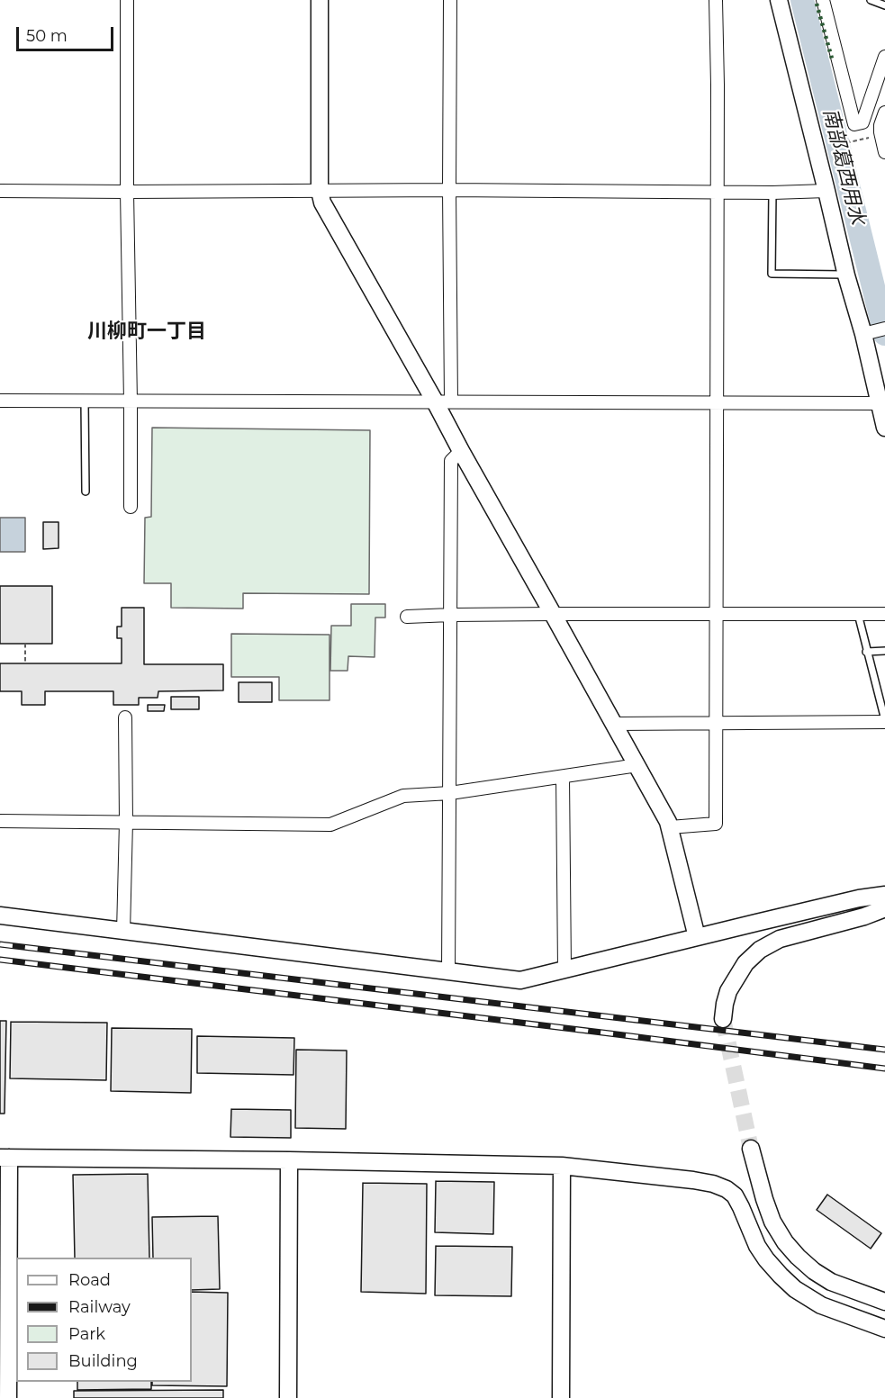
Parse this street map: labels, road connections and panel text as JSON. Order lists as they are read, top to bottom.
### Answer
{
  "districts": ["川柳町一丁目"],
  "water": ["南部葛西用水"],
  "legend": [
    "Road",
    "Railway",
    "Park",
    "Building"
  ],
  "scale_bar": "50 m"
}
